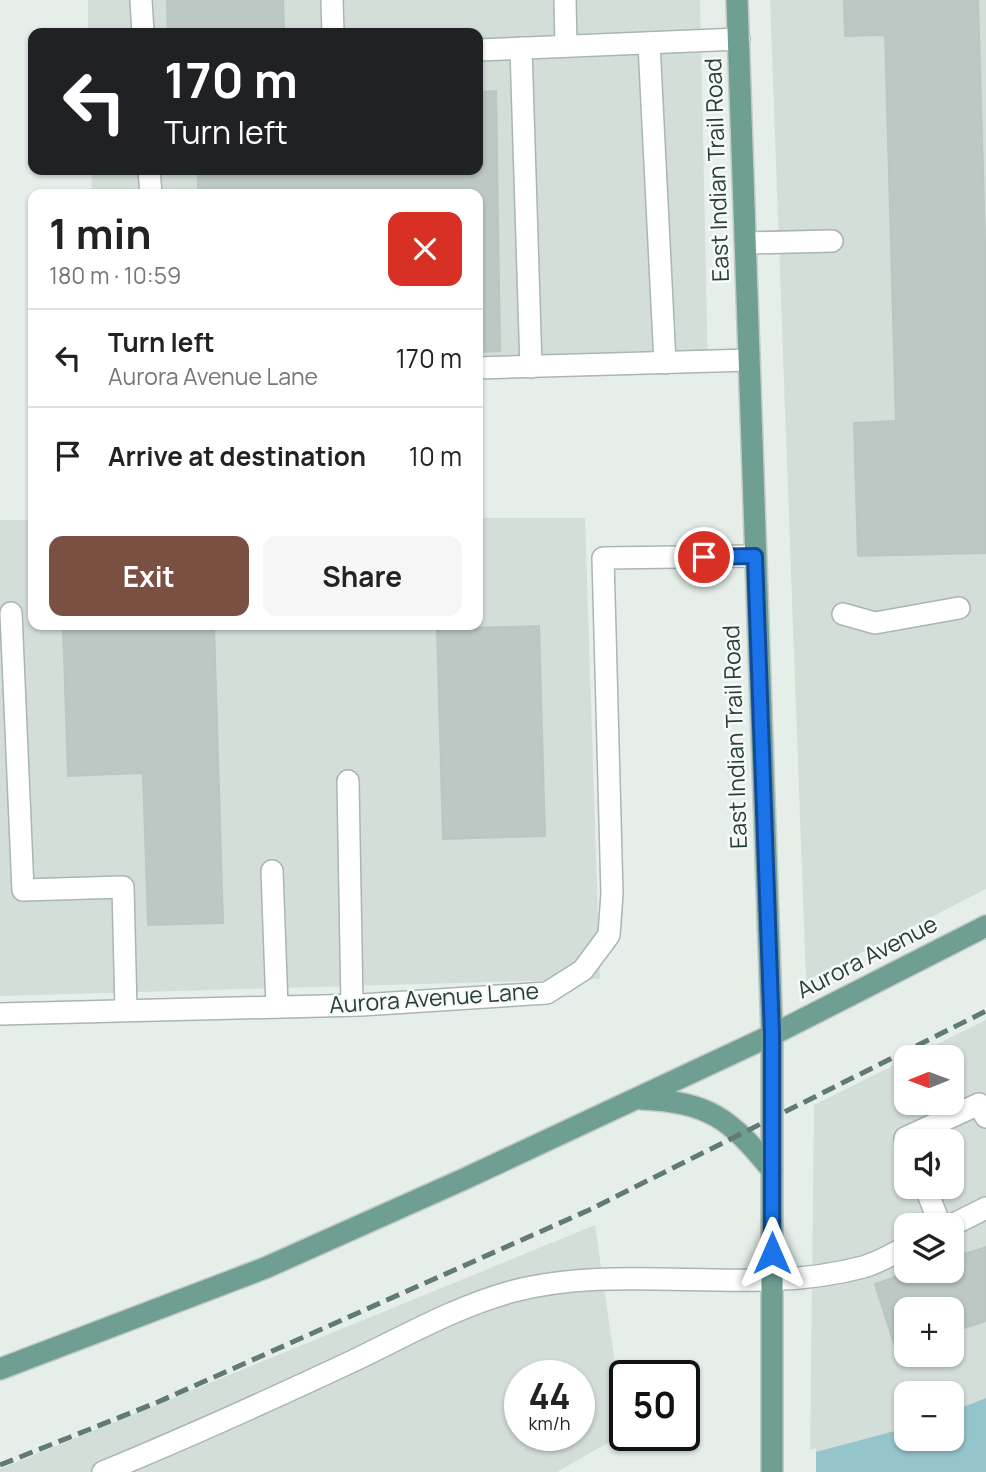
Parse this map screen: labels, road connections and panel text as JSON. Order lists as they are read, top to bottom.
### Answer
{
  "streets": {
    "main road": ["East Indian Trail Road", "Aurora Avenue"],
    "street": ["Aurora Avenue Lane"]
  },
  "crossings": [
    ["East Indian Trail Road", "Aurora Avenue"],
    ["East Indian Trail Road", "Aurora Avenue Lane"]
  ],
  "north": "left",
  "page": {
    "turn": ["170 m", "Turn left"],
    "heading": ["1 min", "180 m · 10:59"],
    "list": [
      {
        "name": "Turn left",
        "note": "Aurora Avenue Lane",
        "value": "170 m"
      },
      {
        "name": "Arrive at destination",
        "value": "10 m"
      }
    ],
    "buttons": ["Exit", "Share"],
    "map_buttons": ["+", "−"],
    "speed": "44 km/h",
    "limit": "50"
  }
}
